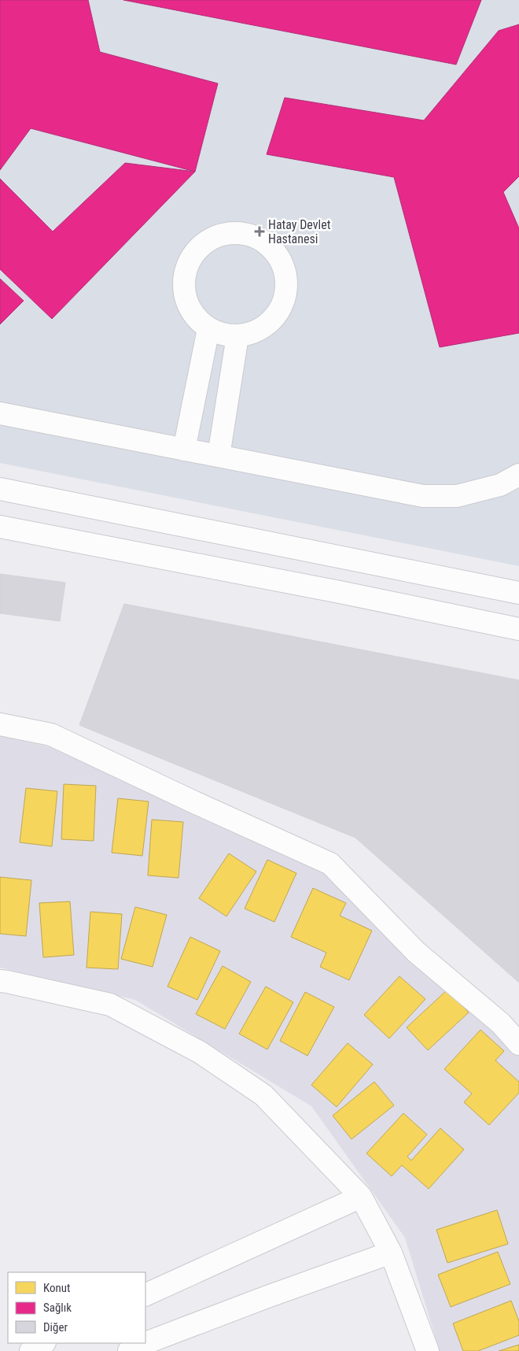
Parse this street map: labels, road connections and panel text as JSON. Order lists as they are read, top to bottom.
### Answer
{
  "places": {
    "health": ["Hatay Devlet Hastanesi"]
  },
  "legend": ["Konut", "Sağlık", "Diğer"]
}
